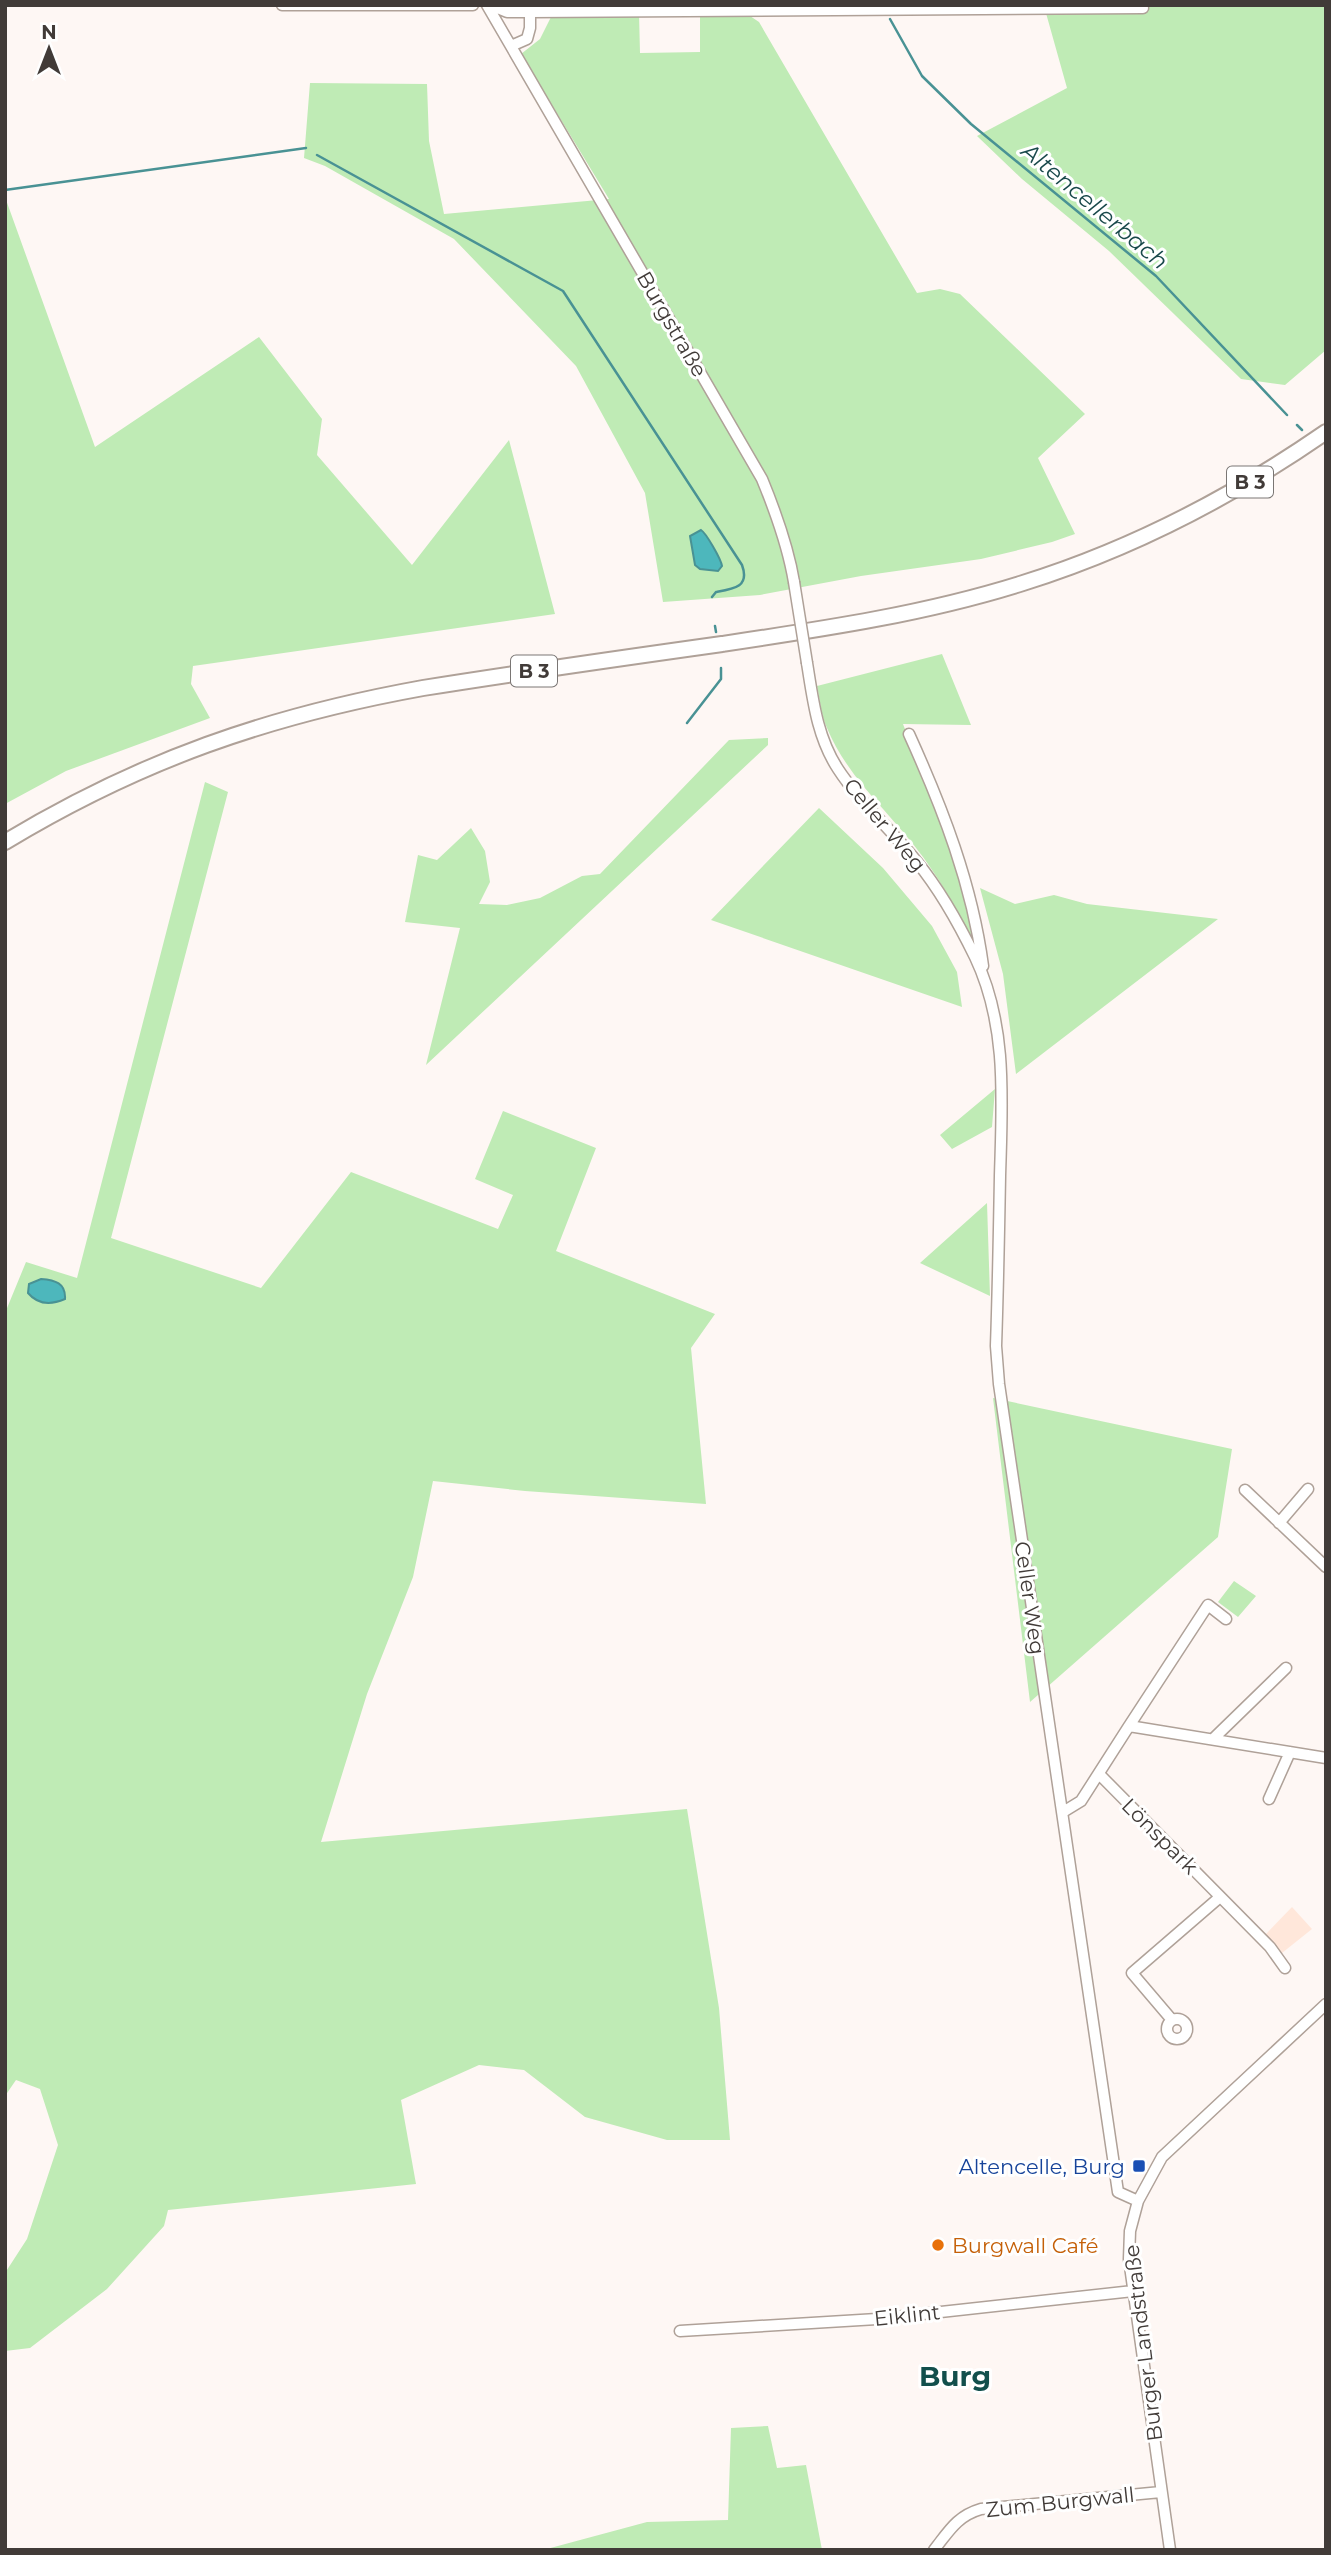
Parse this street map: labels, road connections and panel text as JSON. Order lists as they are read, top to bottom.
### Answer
{
  "streets": {
    "highway": ["B 3"],
    "street": [
      "Burgstraße",
      "Celler Weg",
      "Lönspark",
      "Eiklint",
      "Burger Landstraße",
      "Zum Burgwall"
    ]
  },
  "crossings": [
    ["Burgstraße", "Celler Weg"],
    ["Celler Weg", "Burger Landstraße"],
    ["Eiklint", "Burger Landstraße"],
    ["Burger Landstraße", "Zum Burgwall"]
  ],
  "districts": ["Burg"],
  "water": ["Altencellerbach"],
  "places": {
    "transit": ["Altencelle, Burg"],
    "other": ["Burgwall Café"]
  },
  "north": "top"
}
